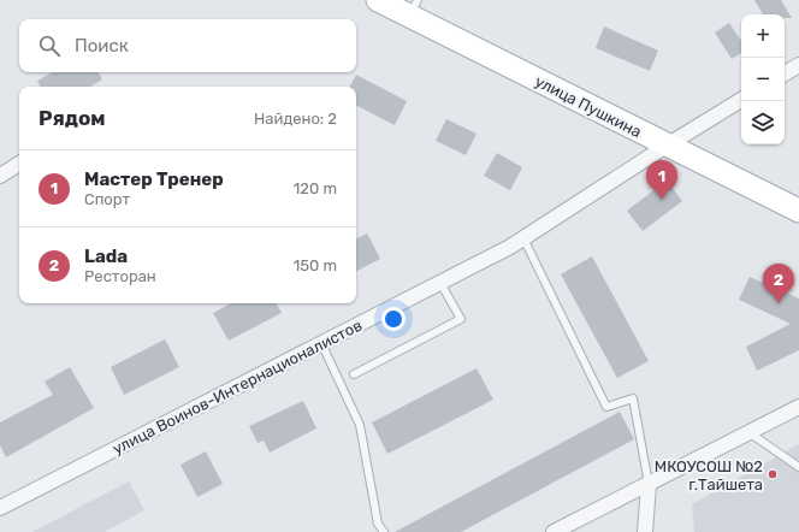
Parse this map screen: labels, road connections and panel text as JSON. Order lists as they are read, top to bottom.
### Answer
{
  "streets": {
    "main road": ["улица Пушкина"],
    "street": ["улица Воинов-Интернационалистов"]
  },
  "crossings": [
    ["улица Пушкина", "улица Воинов-Интернационалистов"]
  ],
  "places": ["МКОУСОШ №2 г.Тайшета"],
  "page": {
    "map_buttons": ["+", "−"],
    "search": "Поиск",
    "heading": ["Рядом", "Найдено: 2"],
    "list": [
      {
        "mark": "1",
        "name": "Мастер Тренер",
        "note": "Спорт",
        "value": "120 m"
      },
      {
        "mark": "2",
        "name": "Lada",
        "note": "Ресторан",
        "value": "150 m"
      }
    ],
    "pins": ["1", "2"]
  }
}
